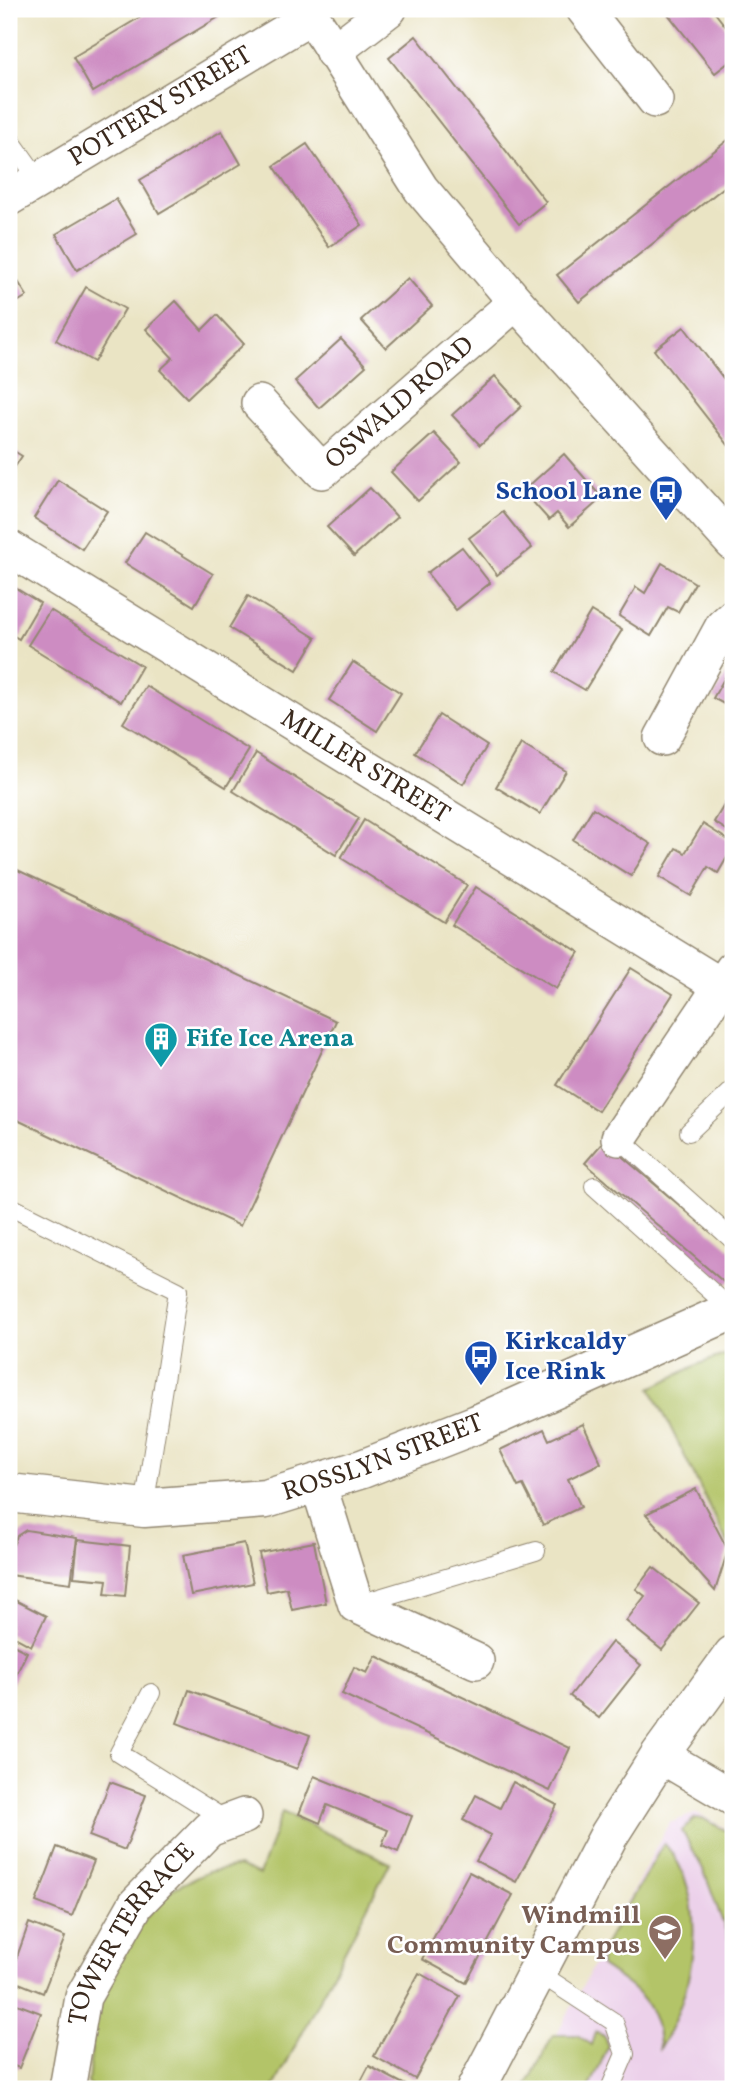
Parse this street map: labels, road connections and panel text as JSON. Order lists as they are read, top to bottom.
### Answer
{
  "streets": {
    "main road": ["ROSSLYN STREET"],
    "street": [
      "POTTERY STREET",
      "OSWALD ROAD",
      "MILLER STREET",
      "TOWER TERRACE"
    ]
  },
  "places": {
    "bus stop": ["School Lane", "Kirkcaldy Ice Rink"],
    "building": ["Fife Ice Arena"],
    "school or university": ["Windmill Community Campus"]
  }
}
